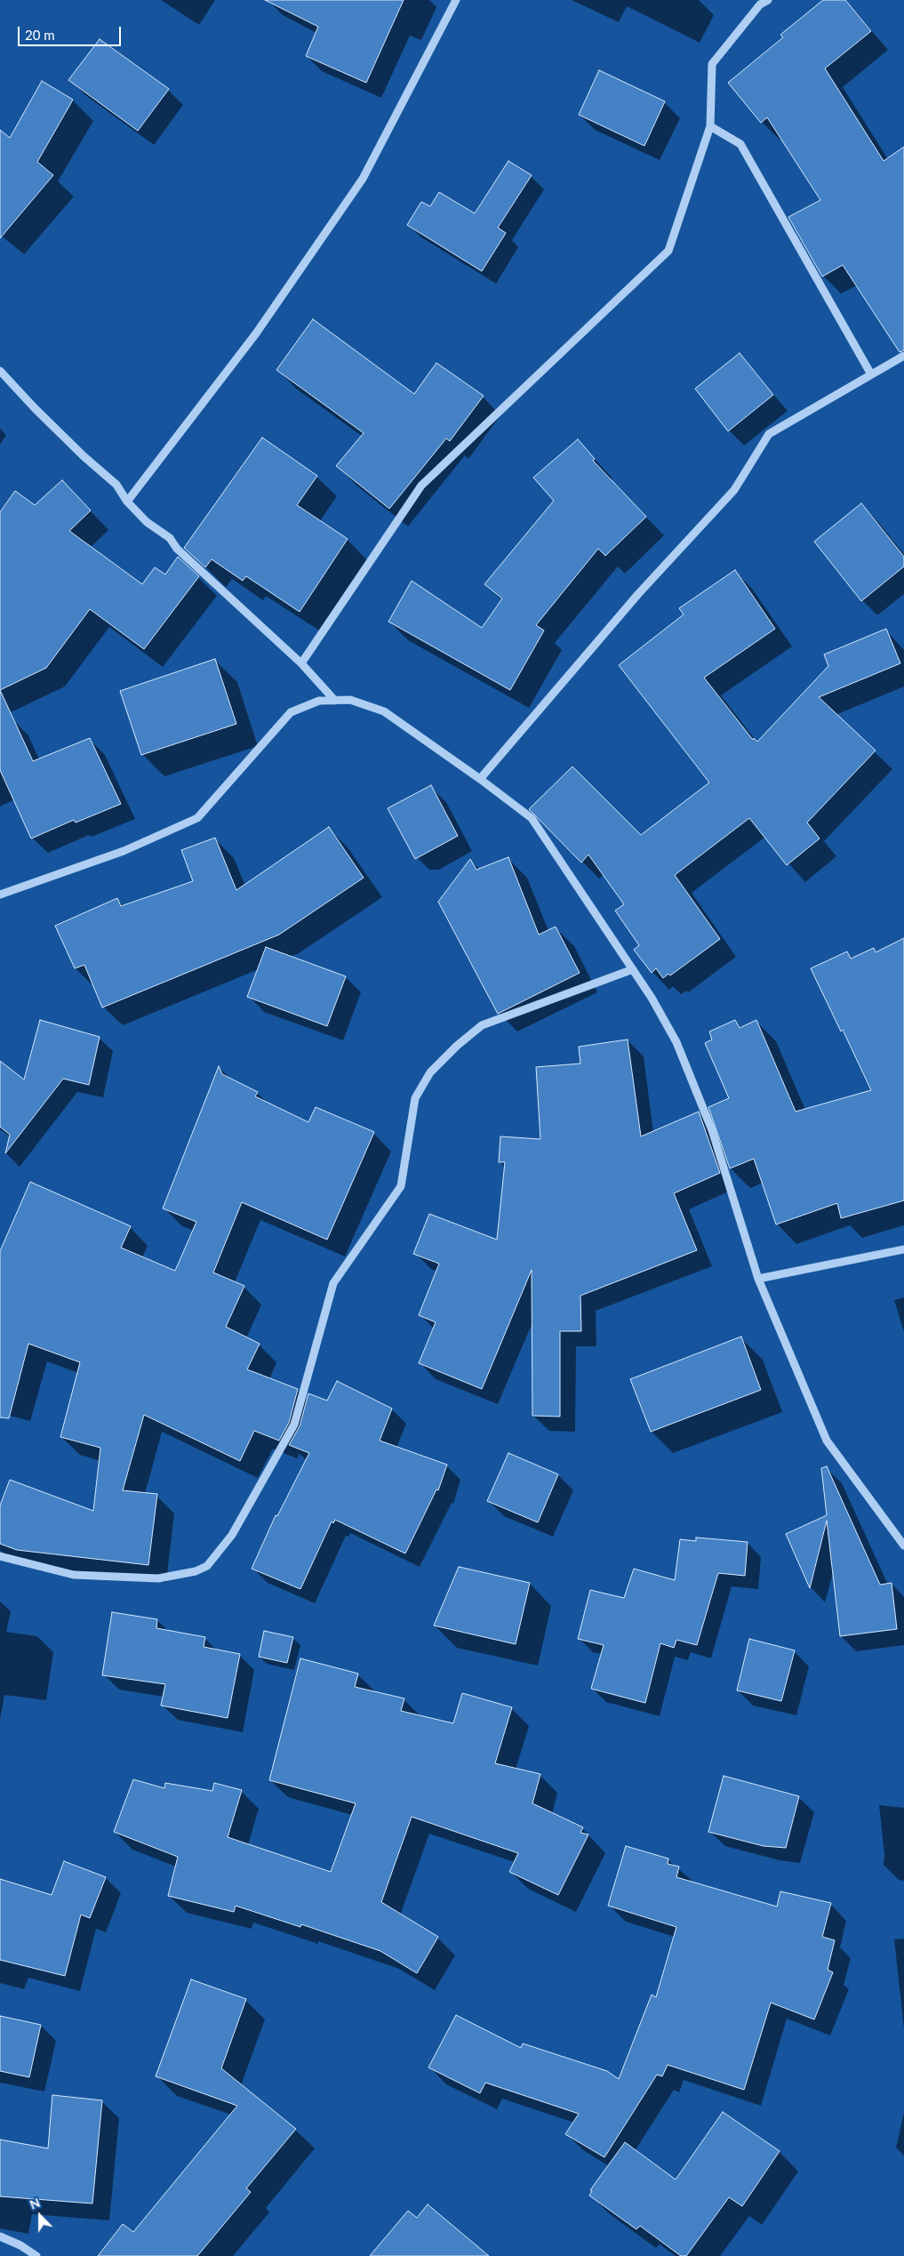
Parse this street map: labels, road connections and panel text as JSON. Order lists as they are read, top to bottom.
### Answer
{
  "scale_bar": "20 m",
  "north": "top"
}
